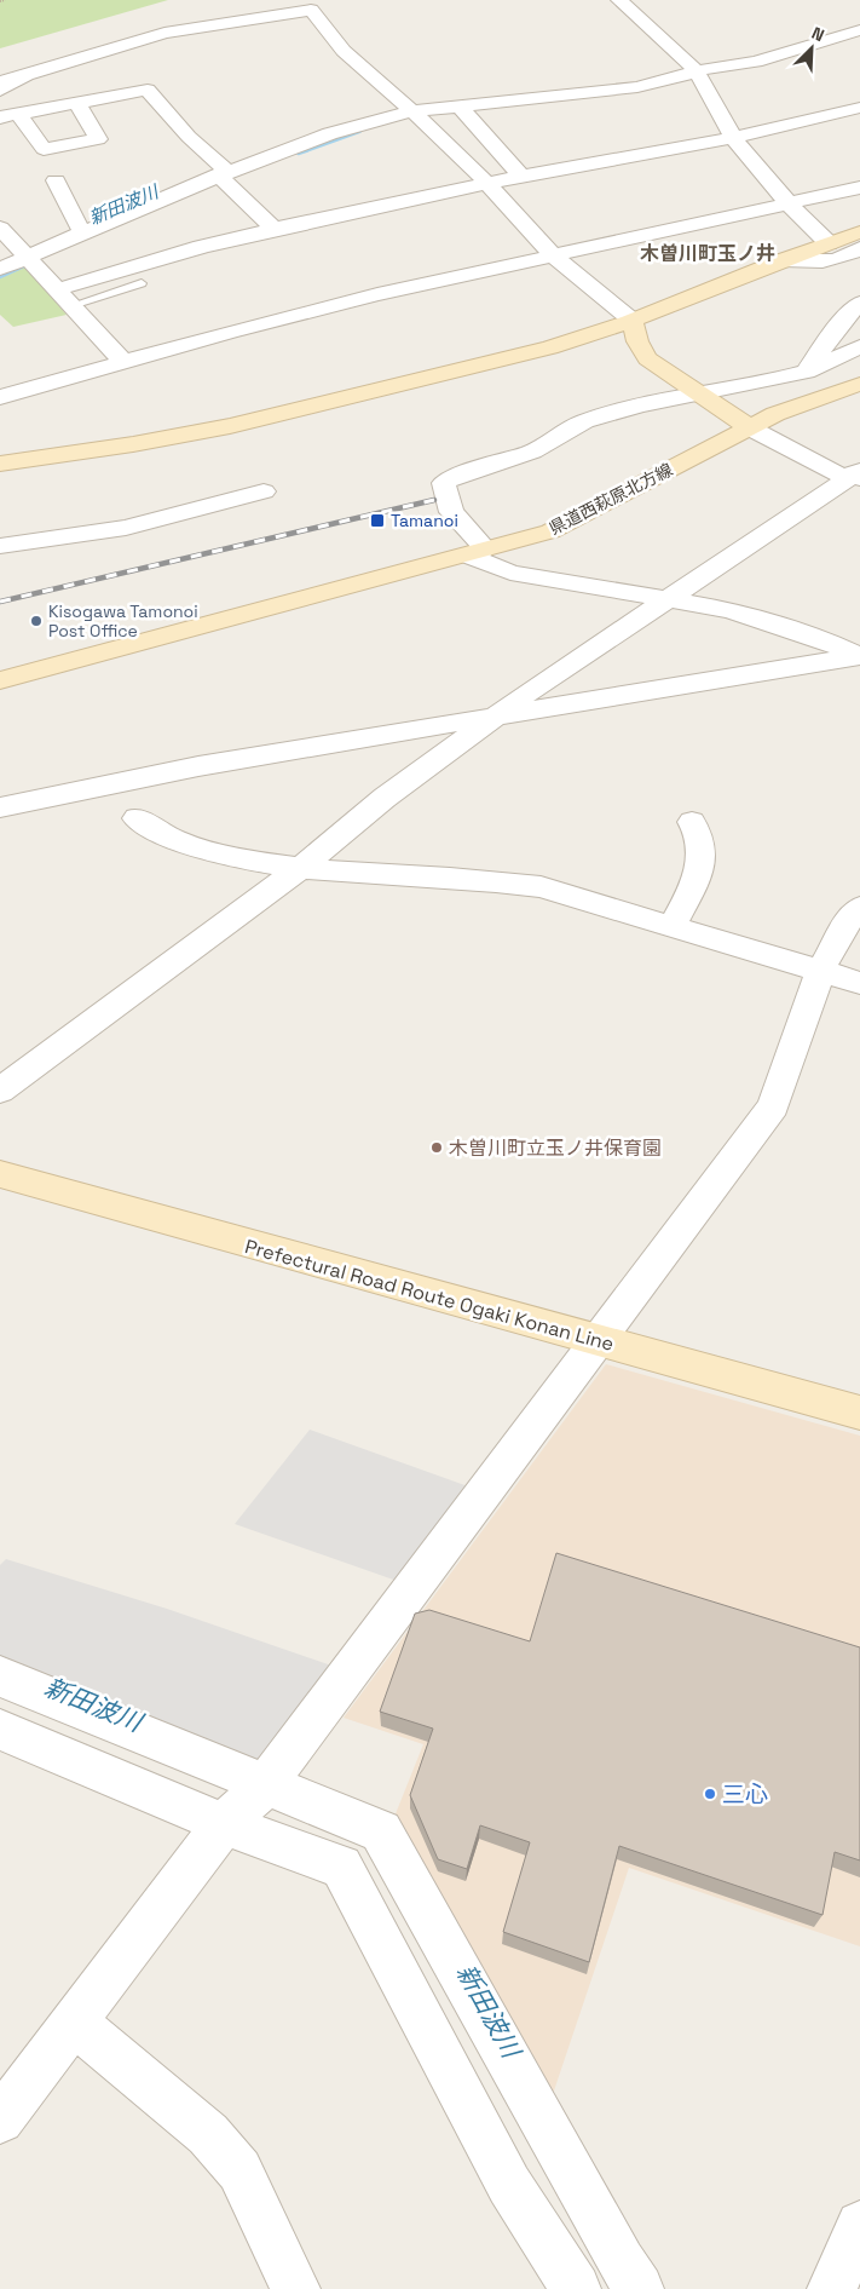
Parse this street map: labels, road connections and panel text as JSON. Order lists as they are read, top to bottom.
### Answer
{
  "streets": {
    "main road": ["県道西萩原北方線", "Prefectural Road Route Ogaki Konan Line"]
  },
  "districts": ["木曽川町玉ノ井"],
  "water": ["新田波川"],
  "places": {
    "transit": ["Tamanoi"],
    "other": ["Kisogawa Tamonoi Post Office", "木曽川町立玉ノ井保育園", "三心"]
  },
  "north": "top right"
}
